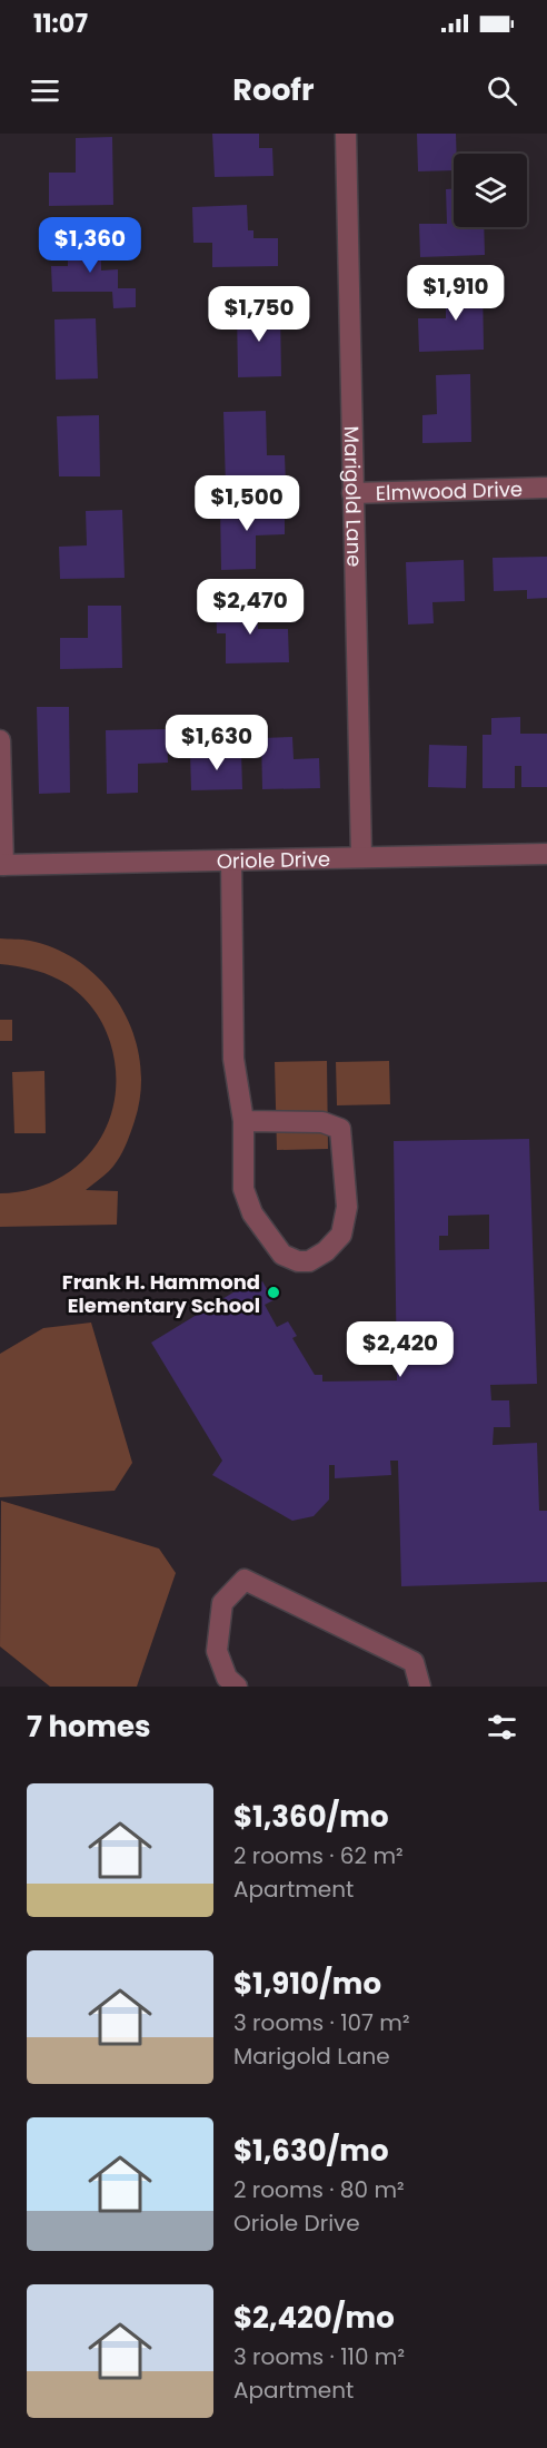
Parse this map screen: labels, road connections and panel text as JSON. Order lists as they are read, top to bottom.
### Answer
{
  "streets": {
    "street": ["Elmwood Drive", "Marigold Lane", "Oriole Drive"]
  },
  "crossings": [
    ["Elmwood Drive", "Marigold Lane"],
    ["Marigold Lane", "Oriole Drive"]
  ],
  "places": ["Frank H. Hammond Elementary School"],
  "page": {
    "status": "11:07",
    "header": "Roofr",
    "price": [
      "$1,360",
      "$1,910",
      "$1,750",
      "$1,500",
      "$2,470",
      "$1,630",
      "$2,420"
    ],
    "heading": "7 homes",
    "list": [
      {
        "name": "$1,360/mo",
        "note": "2 rooms · 62 m² · Apartment"
      },
      {
        "name": "$1,910/mo",
        "note": "3 rooms · 107 m² · Marigold Lane"
      },
      {
        "name": "$1,630/mo",
        "note": "2 rooms · 80 m² · Oriole Drive"
      },
      {
        "name": "$2,420/mo",
        "note": "3 rooms · 110 m² · Apartment"
      }
    ]
  }
}
